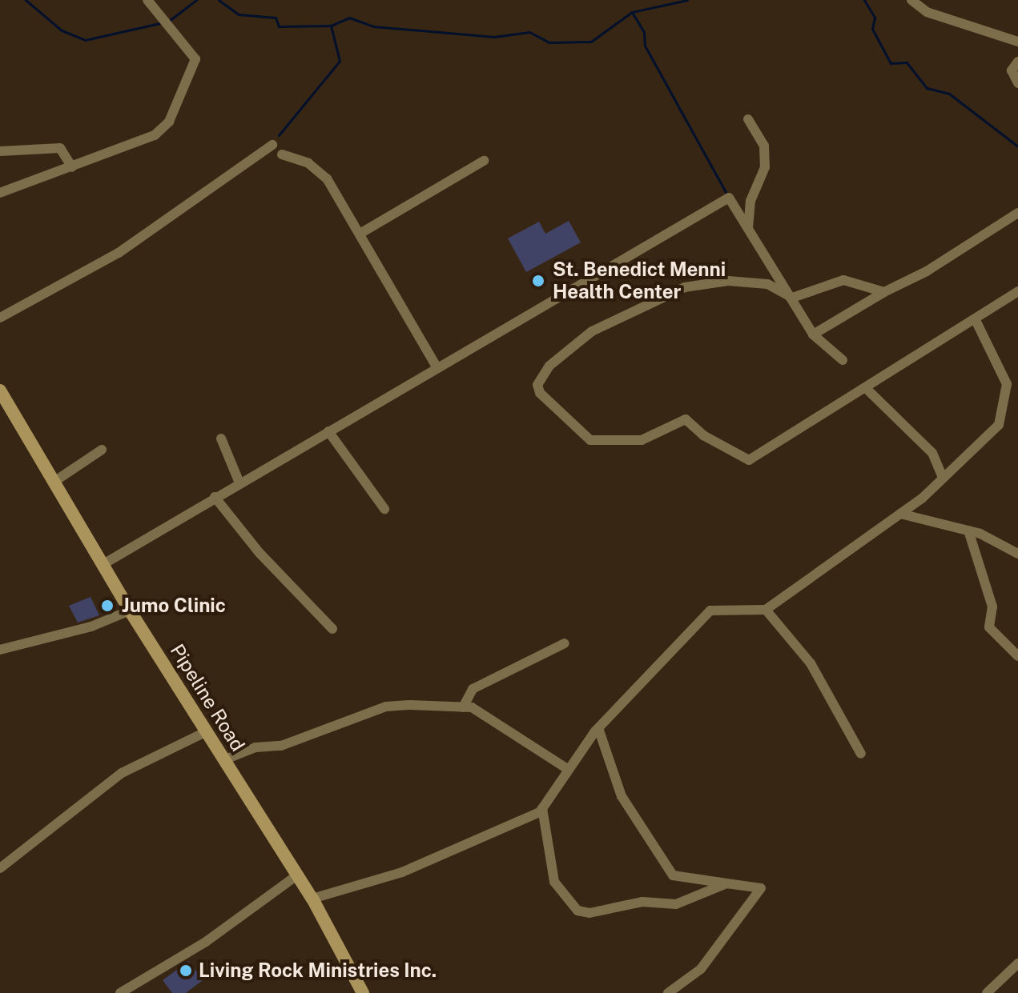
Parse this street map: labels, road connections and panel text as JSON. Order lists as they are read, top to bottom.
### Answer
{
  "streets": {
    "street": ["Pipeline Road"]
  },
  "places": ["St. Benedict Menni Health Center", "Jumo Clinic", "Living Rock Ministries Inc."]
}
